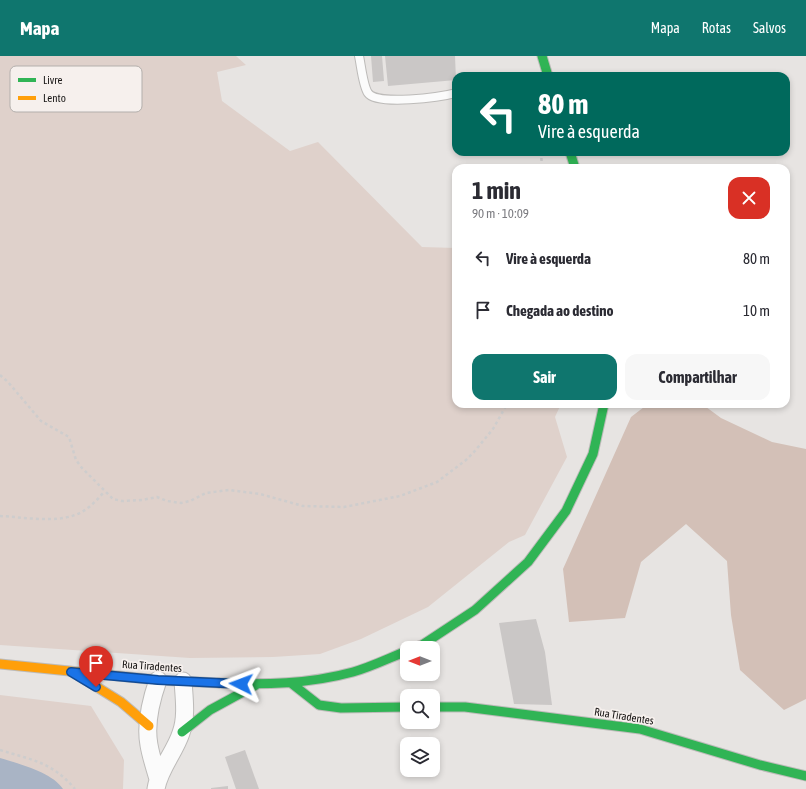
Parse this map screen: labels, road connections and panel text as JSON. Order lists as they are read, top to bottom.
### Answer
{
  "streets": {
    "main road": ["Rua Tiradentes"]
  },
  "legend": ["Livre", "Lento"],
  "north": "left",
  "page": {
    "header": "Mapa",
    "nav": ["Mapa", "Rotas", "Salvos"],
    "turn": ["80 m", "Vire à esquerda"],
    "heading": ["1 min", "90 m · 10:09"],
    "list": [
      {
        "name": "Vire à esquerda",
        "value": "80 m"
      },
      {
        "name": "Chegada ao destino",
        "value": "10 m"
      }
    ],
    "buttons": ["Sair", "Compartilhar"]
  }
}
